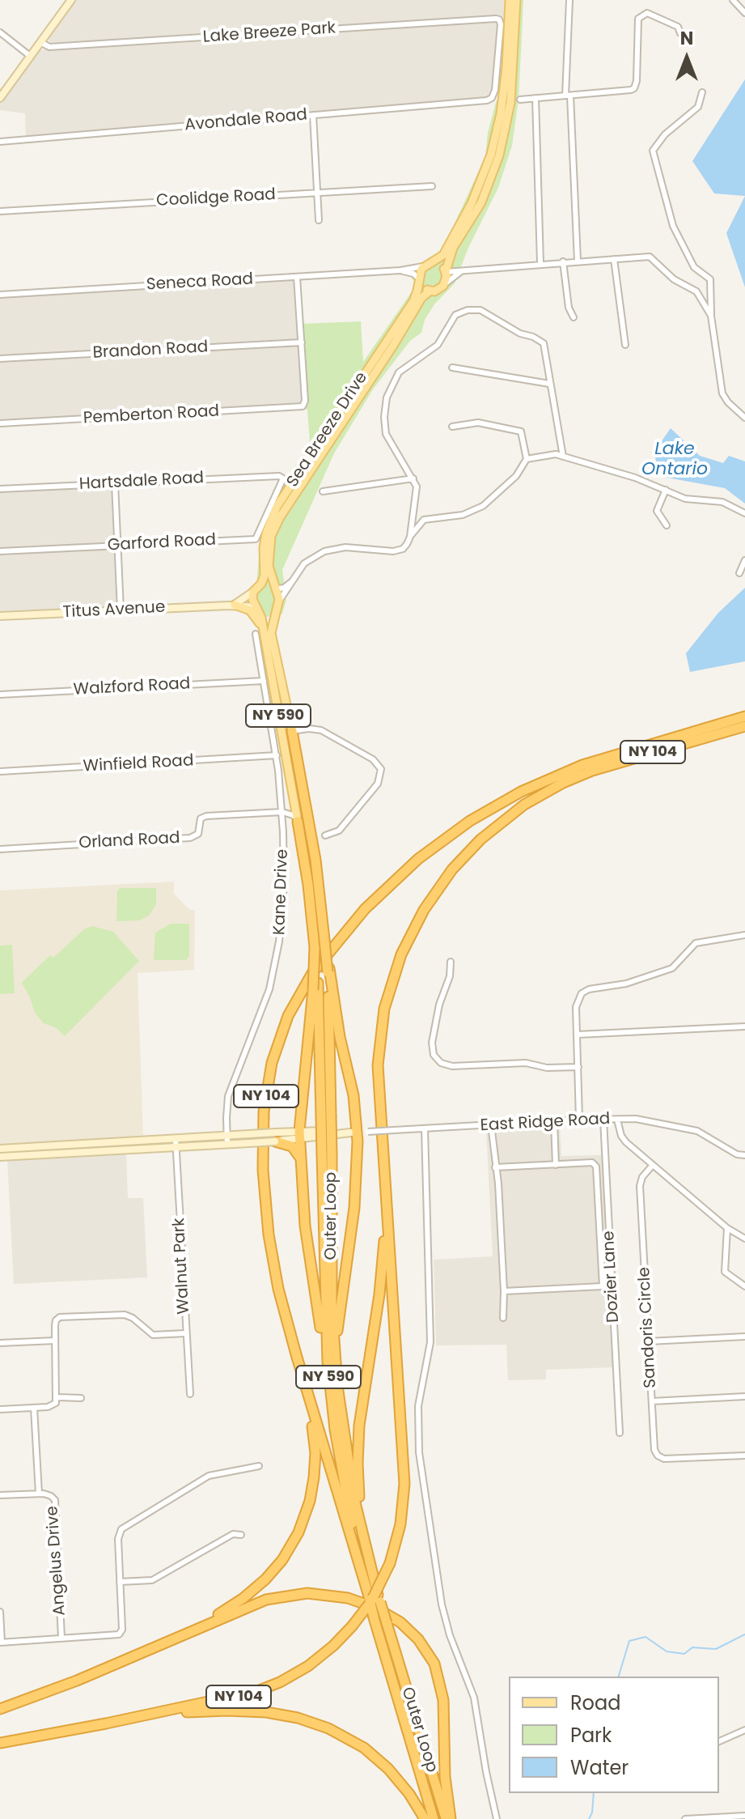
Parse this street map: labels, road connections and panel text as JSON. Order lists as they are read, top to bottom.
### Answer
{
  "streets": {
    "highway": ["NY 590", "NY 104", "Outer Loop"],
    "main road": ["Sea Breeze Drive", "Titus Avenue", "East Ridge Road"],
    "street": [
      "Lake Breeze Park",
      "Avondale Road",
      "Coolidge Road",
      "Seneca Road",
      "Brandon Road",
      "Pemberton Road",
      "Hartsdale Road",
      "Garford Road",
      "Walzford Road",
      "Winfield Road",
      "Orland Road",
      "Kane Drive",
      "Walnut Park",
      "Dozier Lane",
      "Sandoris Circle",
      "Angelus Drive"
    ]
  },
  "crossings": [
    ["Lake Breeze Park", "Avondale Road"],
    ["Seneca Road", "Sea Breeze Drive"],
    ["Brandon Road", "Pemberton Road"],
    ["Sea Breeze Drive", "Titus Avenue"],
    ["Sea Breeze Drive", "NY 590"],
    ["Sea Breeze Drive", "Outer Loop"],
    ["Hartsdale Road", "Garford Road"],
    ["Titus Avenue", "NY 590"],
    ["Titus Avenue", "Outer Loop"],
    ["Walzford Road", "Kane Drive"],
    ["NY 590", "Kane Drive"],
    ["NY 590", "Outer Loop"],
    ["Winfield Road", "Kane Drive"],
    ["Orland Road", "Kane Drive"],
    ["Kane Drive", "East Ridge Road"],
    ["East Ridge Road", "Walnut Park"],
    ["East Ridge Road", "Dozier Lane"]
  ],
  "water": ["Lake Ontario"],
  "legend": ["Road", "Park", "Water"],
  "north": "top"
}
